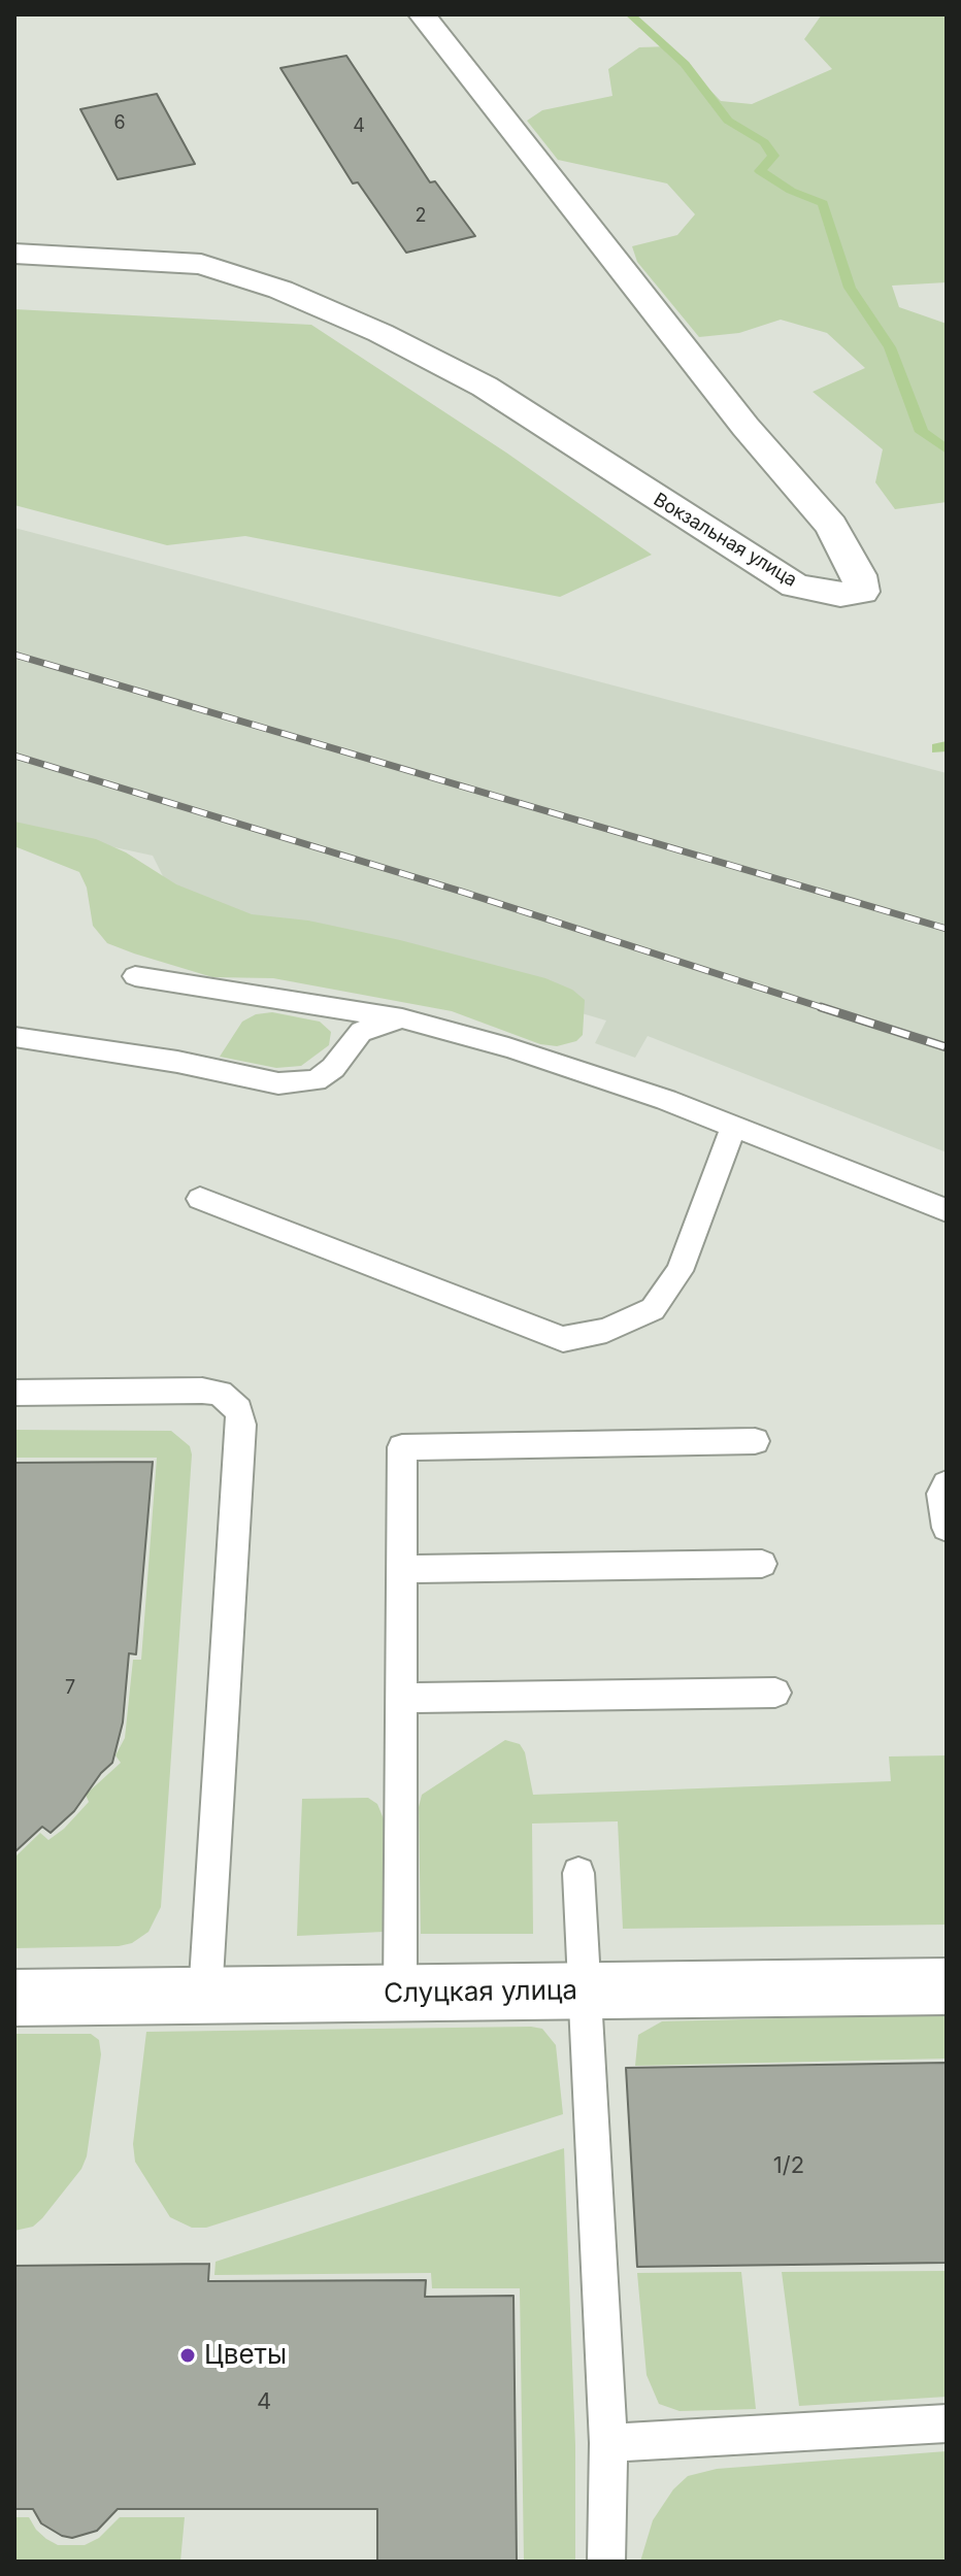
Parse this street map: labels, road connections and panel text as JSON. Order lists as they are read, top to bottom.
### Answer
{
  "streets": {
    "street": ["Вокзальная улица", "Слуцкая улица"]
  },
  "places": ["Цветы"],
  "house_numbers": [
    "6",
    "4",
    "2",
    "7",
    "1/2",
    "4"
  ]
}
